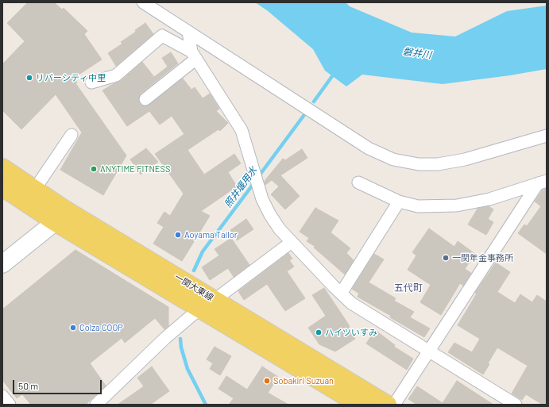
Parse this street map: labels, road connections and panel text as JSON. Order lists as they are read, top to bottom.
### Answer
{
  "streets": {
    "main road": ["一関大東線"]
  },
  "districts": ["五代町"],
  "water": ["磐井川", "照井堰用水"],
  "places": [
    "リバーシティ中里",
    "ANYTIME FITNESS",
    "Aoyama Tailor",
    "一関年金事務所",
    "Colza COOP",
    "ハイツいすみ",
    "Sobakiri Suzuan"
  ],
  "scale_bar": "50 m"
}
